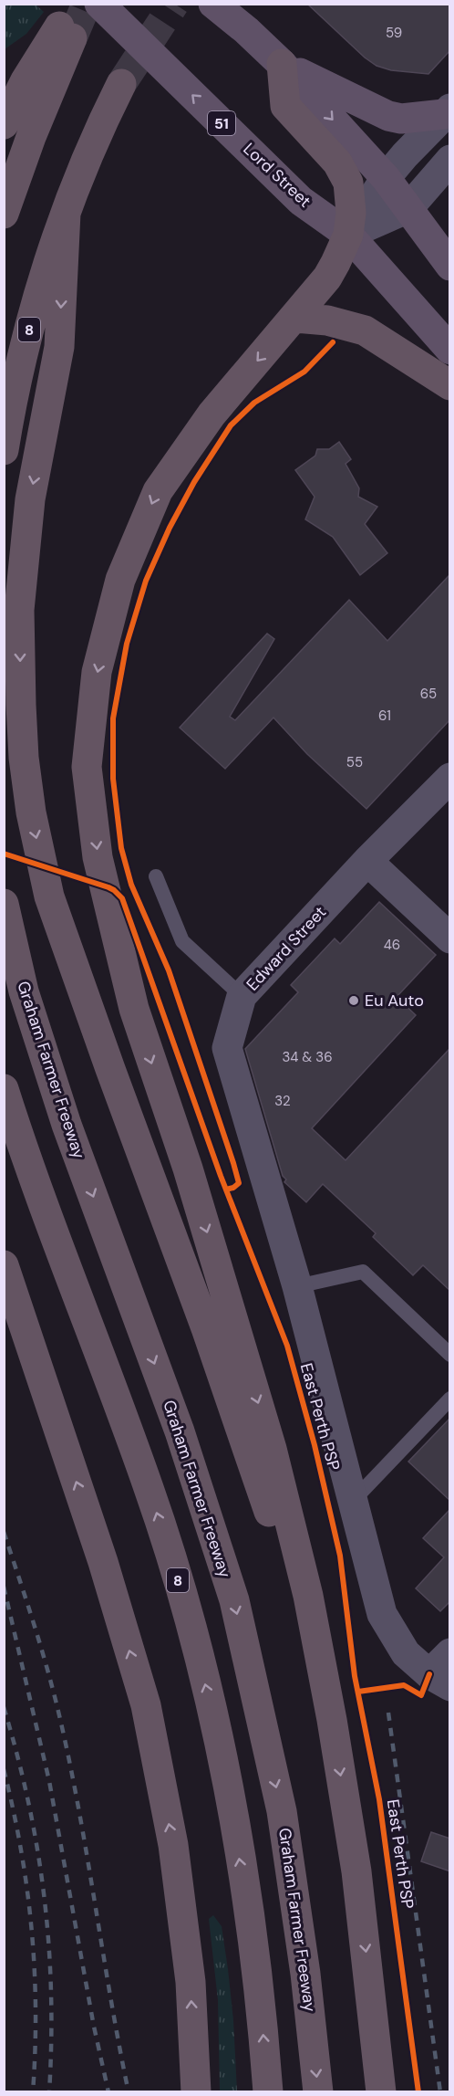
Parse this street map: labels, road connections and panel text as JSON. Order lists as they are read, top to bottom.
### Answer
{
  "streets": {
    "highway": ["8", "Graham Farmer Freeway"],
    "main road": ["51", "Lord Street"],
    "street": ["Edward Street"],
    "cycle path": ["East Perth PSP"]
  },
  "places": ["Eu Auto"],
  "house_numbers": [
    "59",
    "65",
    "61",
    "55",
    "46",
    "34 & 36",
    "32"
  ]
}
